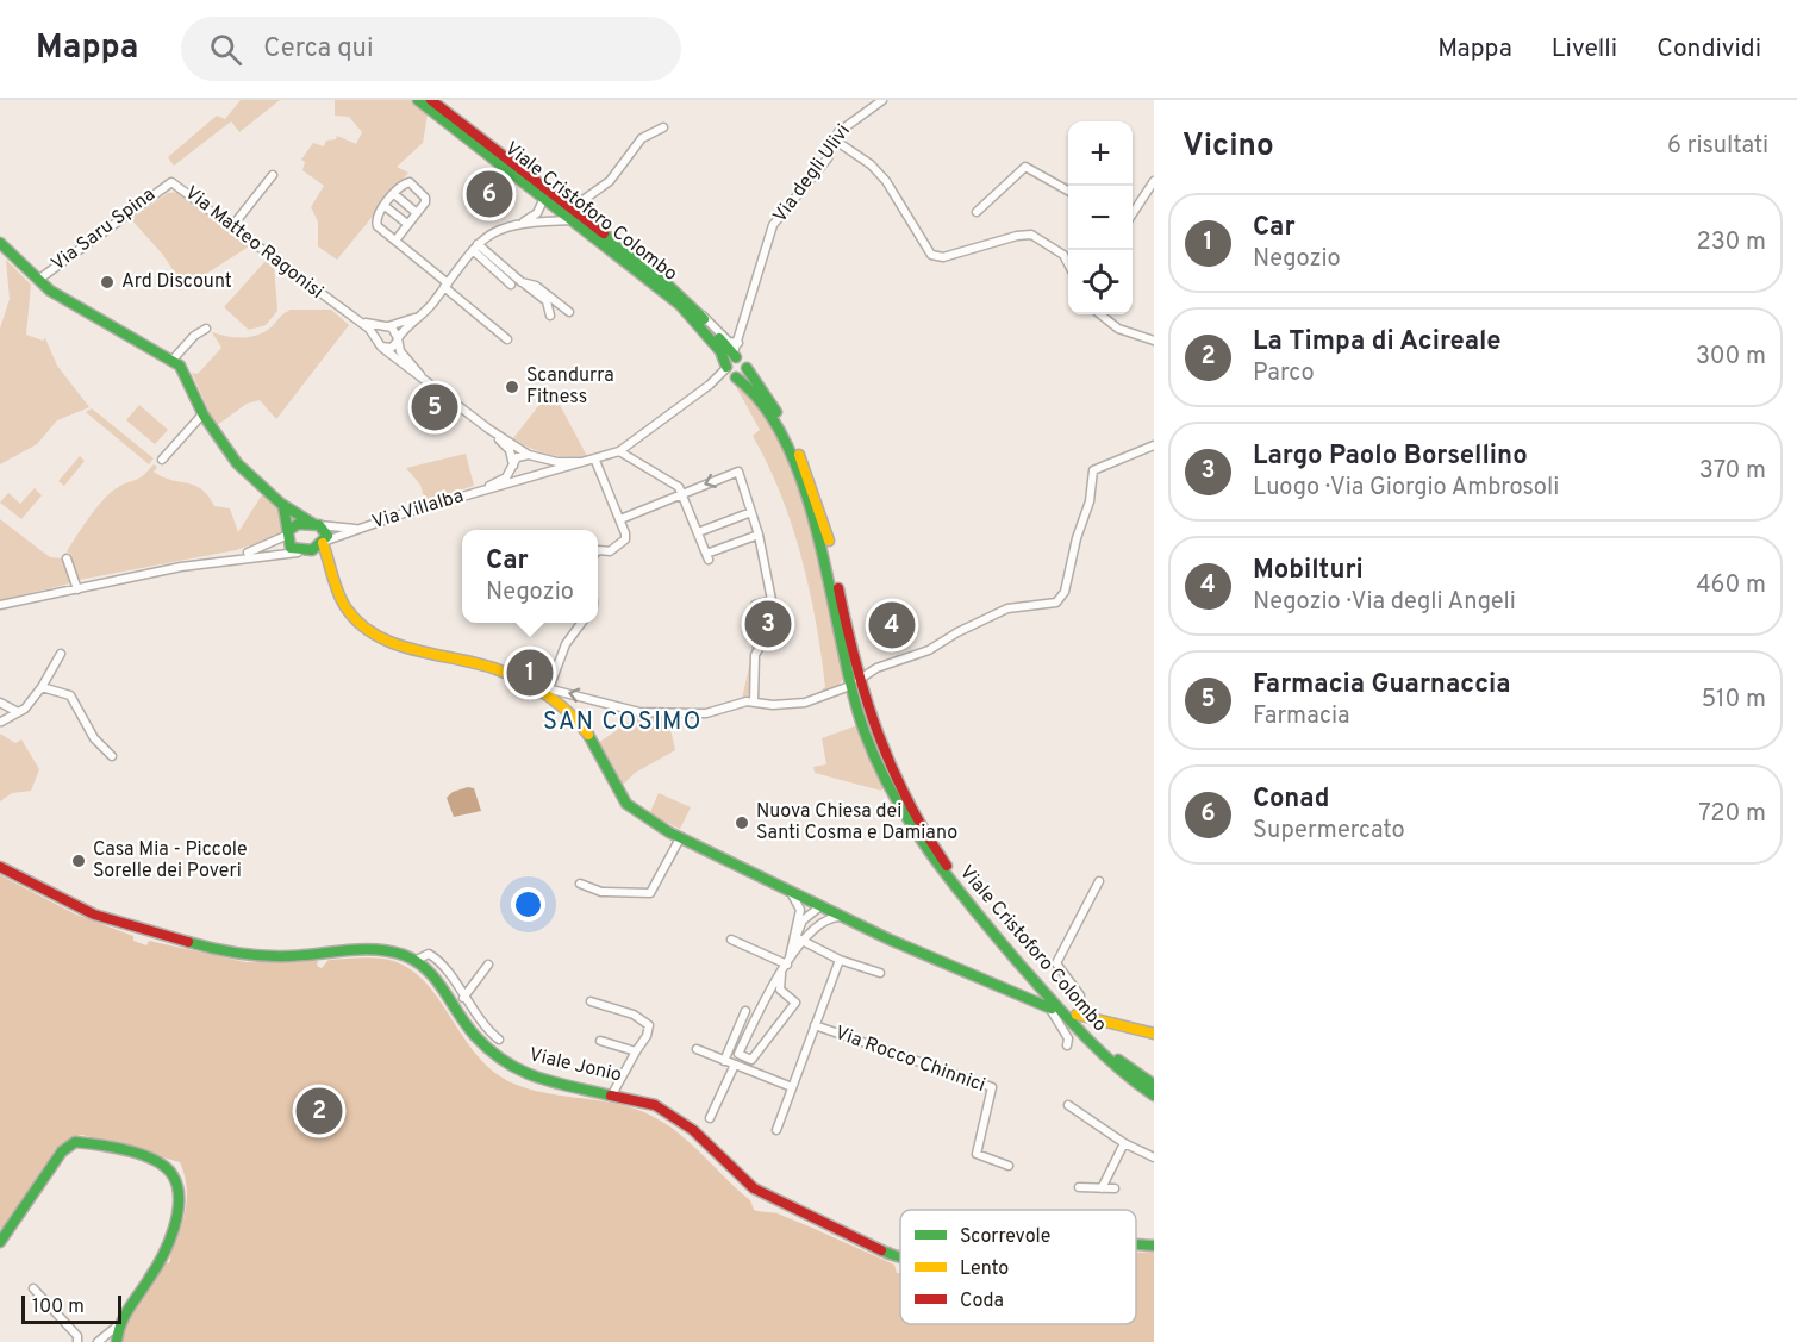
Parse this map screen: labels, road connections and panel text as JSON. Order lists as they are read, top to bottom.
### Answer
{
  "streets": {
    "main road": ["Viale Cristoforo Colombo", "Viale Jonio"],
    "street": [
      "Via degli Ulivi",
      "Via Saru Spina",
      "Via Matteo Ragonisi",
      "Via Villalba",
      "Via Rocco Chinnici"
    ]
  },
  "crossings": [
    ["Via degli Ulivi", "Viale Cristoforo Colombo"],
    ["Via Saru Spina", "Via Matteo Ragonisi"]
  ],
  "districts": ["SAN COSIMO"],
  "places": [
    "Ard Discount",
    "Scandurra Fitness",
    "Nuova Chiesa dei Santi Cosma e Damiano",
    "Casa Mia - Piccole Sorelle dei Poveri"
  ],
  "legend": ["Scorrevole", "Lento", "Coda"],
  "scale_bar": "100 m",
  "page": {
    "header": "Mappa",
    "search": "Cerca qui",
    "nav": ["Mappa", "Livelli", "Condividi"],
    "heading": ["Vicino", "6 risultati"],
    "map_buttons": ["+", "−"],
    "pins": [
      "6",
      "5",
      "3",
      "4",
      "1",
      "2"
    ],
    "list": [
      {
        "mark": "1",
        "name": "Car",
        "note": "Negozio",
        "value": "230 m"
      },
      {
        "mark": "2",
        "name": "La Timpa di Acireale",
        "note": "Parco",
        "value": "300 m"
      },
      {
        "mark": "3",
        "name": "Largo Paolo Borsellino",
        "note": "Luogo · Via Giorgio Ambrosoli",
        "value": "370 m"
      },
      {
        "mark": "4",
        "name": "Mobilturi",
        "note": "Negozio · Via degli Angeli",
        "value": "460 m"
      },
      {
        "mark": "5",
        "name": "Farmacia Guarnaccia",
        "note": "Farmacia",
        "value": "510 m"
      },
      {
        "mark": "6",
        "name": "Conad",
        "note": "Supermercato",
        "value": "720 m"
      }
    ],
    "popup": ["Car", "Negozio"],
    "scale": "100 m"
  }
}
